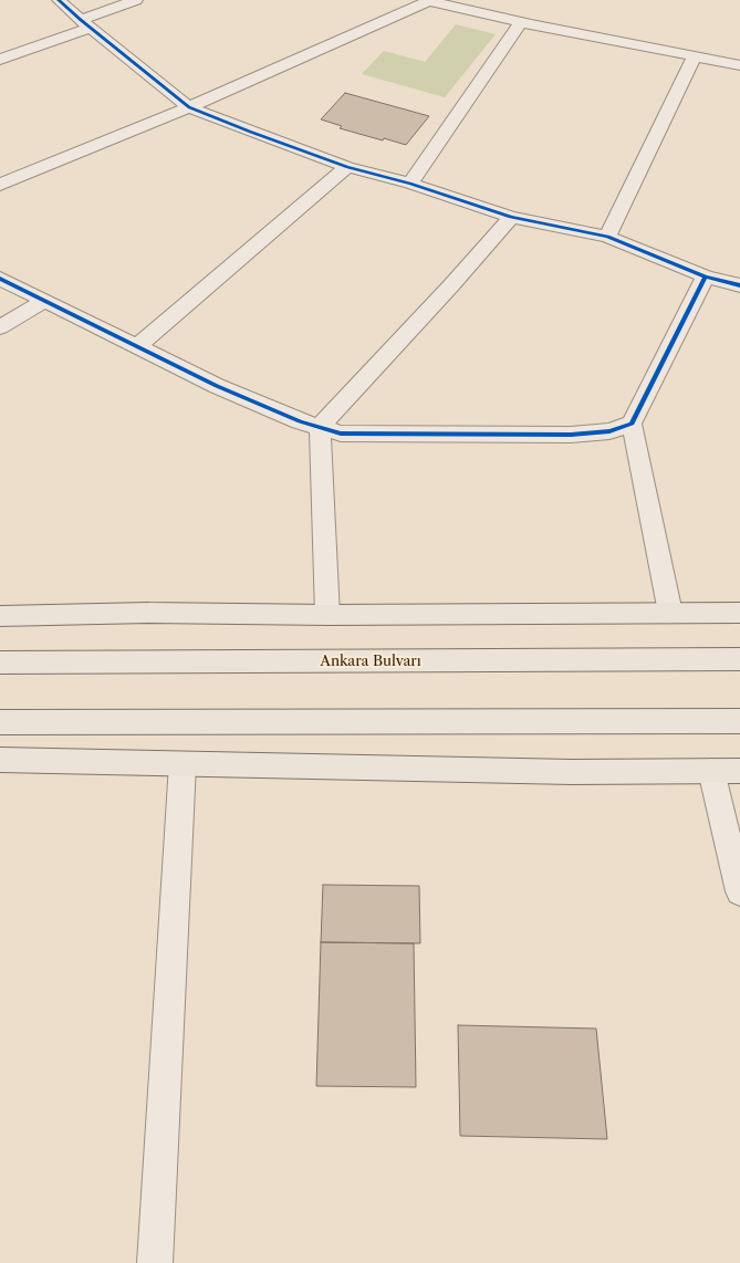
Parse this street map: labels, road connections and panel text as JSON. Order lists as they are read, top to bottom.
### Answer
{
  "streets": {
    "main road": ["Ankara Bulvarı"]
  }
}
